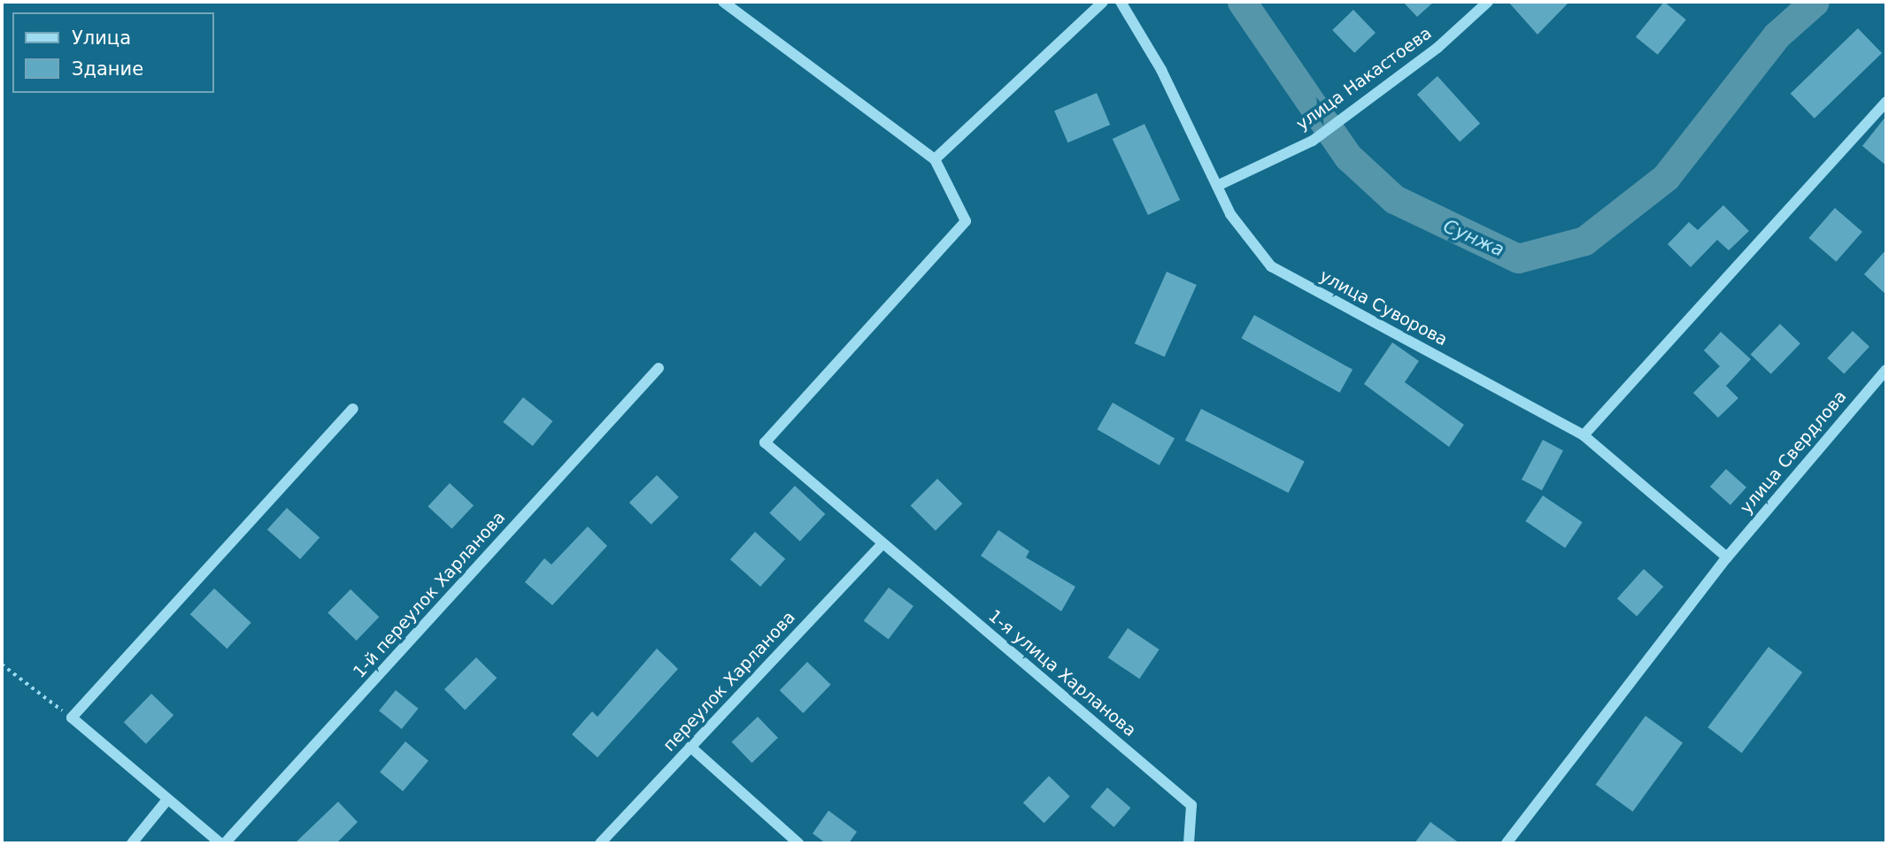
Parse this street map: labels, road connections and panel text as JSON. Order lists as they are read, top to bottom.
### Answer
{
  "streets": {
    "street": [
      "улица Накастоева",
      "улица Суворова",
      "улица Свердлова",
      "1-й переулок Харланова",
      "1-я улица Харланова",
      "переулок Харланова"
    ]
  },
  "crossings": [
    ["улица Накастоева", "улица Суворова"],
    ["улица Суворова", "улица Свердлова"],
    ["1-я улица Харланова", "переулок Харланова"]
  ],
  "water": ["Сунжа"],
  "legend": ["Улица", "Здание"]
}
